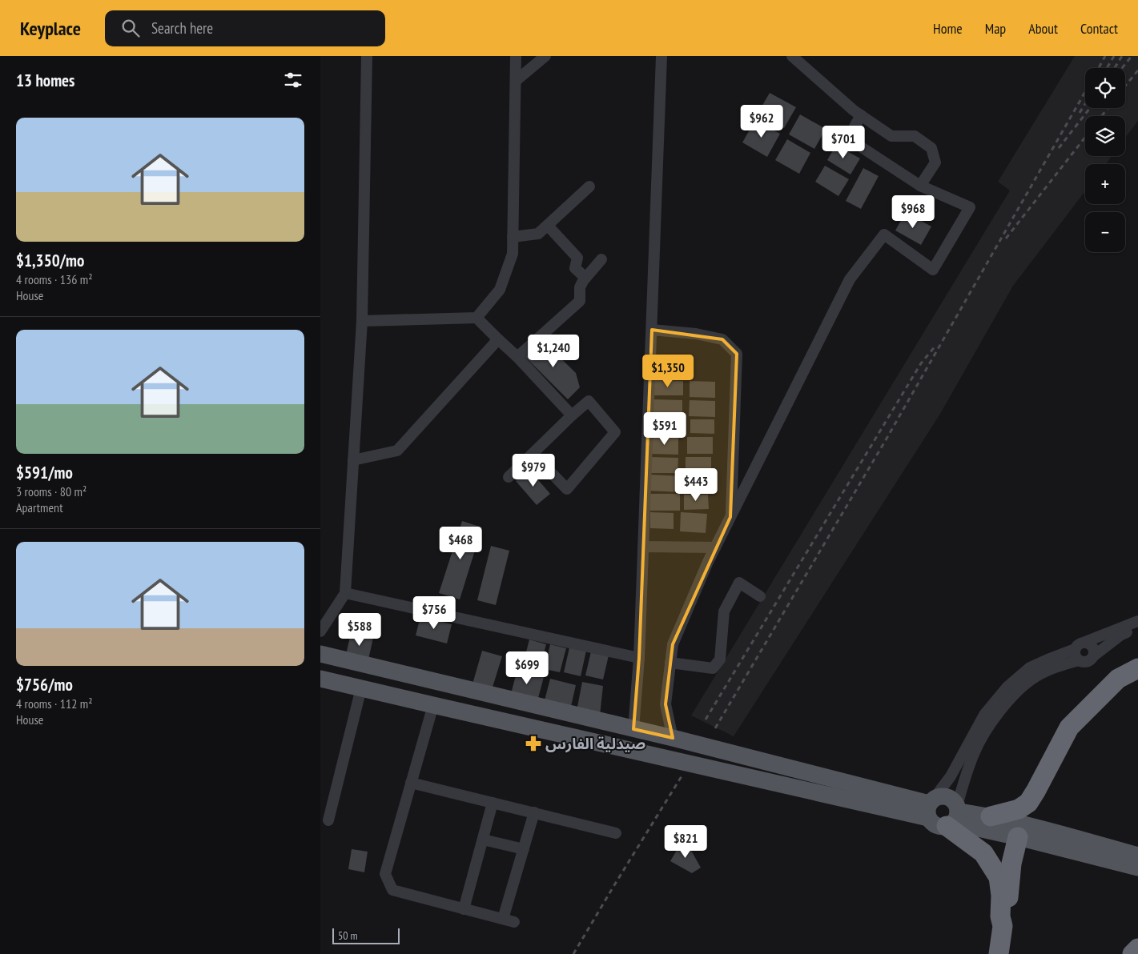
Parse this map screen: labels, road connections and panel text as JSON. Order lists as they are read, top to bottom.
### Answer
{
  "places": {
    "pharmacy": ["صيدلية الفارس"]
  },
  "scale_bar": "50 m",
  "page": {
    "header": "Keyplace",
    "search": "Search here",
    "nav": [
      "Home",
      "Map",
      "About",
      "Contact"
    ],
    "heading": "13 homes",
    "map_buttons": ["+", "−"],
    "list": [
      {
        "name": "$1,350/mo",
        "note": "4 rooms · 136 m² · House"
      },
      {
        "name": "$591/mo",
        "note": "3 rooms · 80 m² · Apartment"
      },
      {
        "name": "$756/mo",
        "note": "4 rooms · 112 m² · House"
      }
    ],
    "price": [
      "$962",
      "$701",
      "$968",
      "$1,240",
      "$1,350",
      "$591",
      "$979",
      "$443",
      "$468",
      "$756",
      "$588",
      "$699",
      "$821"
    ],
    "scale": "50 m"
  }
}
